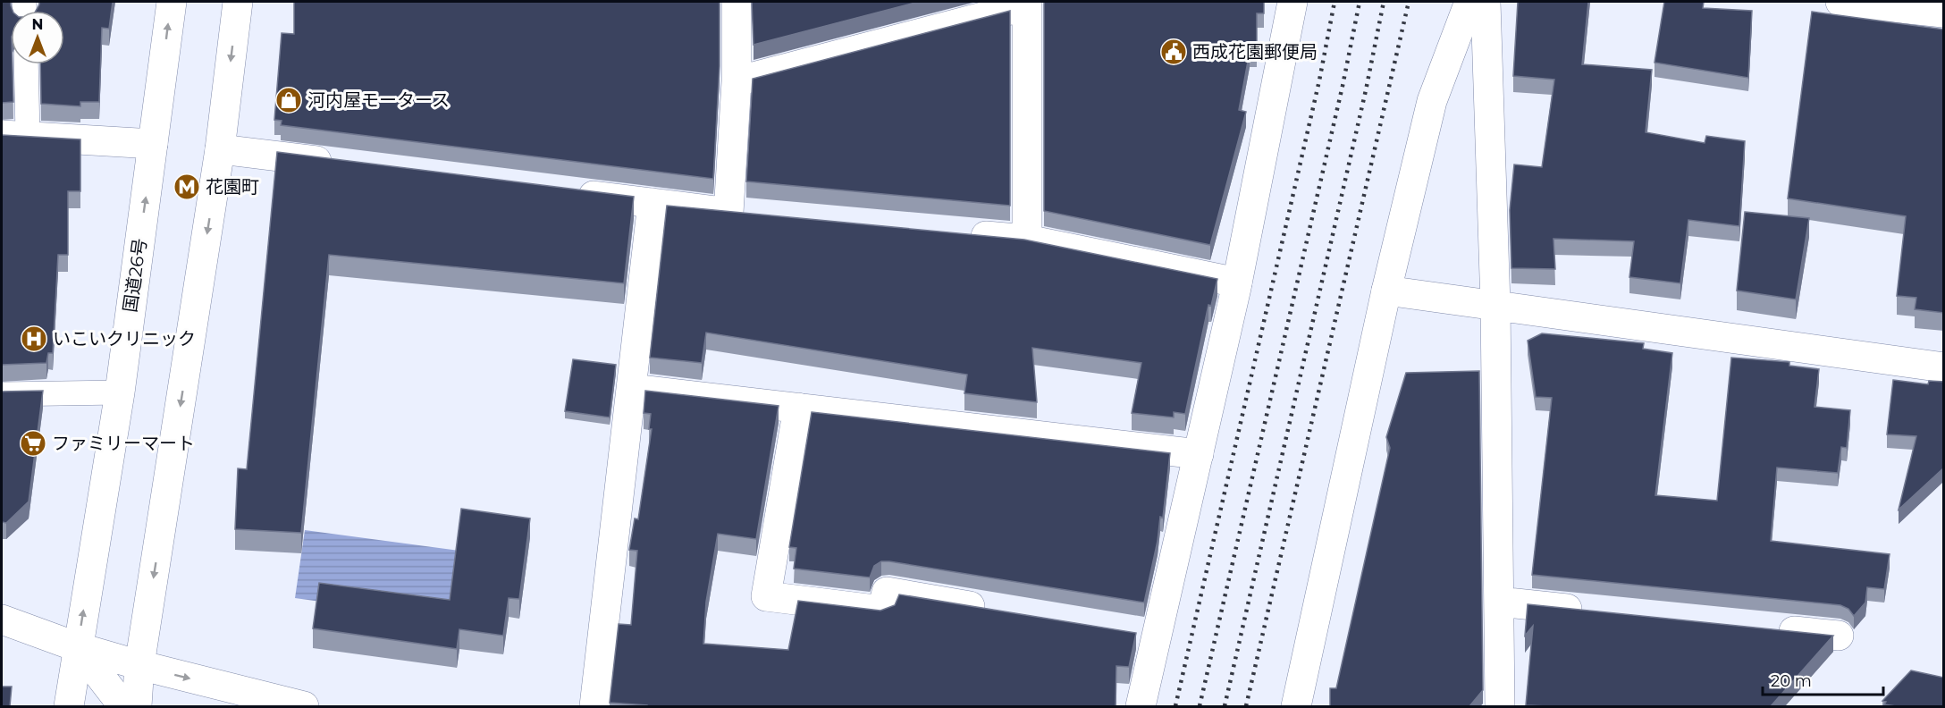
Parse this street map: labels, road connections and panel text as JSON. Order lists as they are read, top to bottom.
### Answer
{
  "streets": {
    "main road": ["国道26号"]
  },
  "places": {
    "public building": ["西成花園郵便局"],
    "shop": ["河内屋モータース"],
    "metro station": ["花園町"],
    "hospital": ["いこいクリニック"],
    "supermarket": ["ファミリーマート"]
  },
  "scale_bar": "20 m",
  "north": "top"
}
